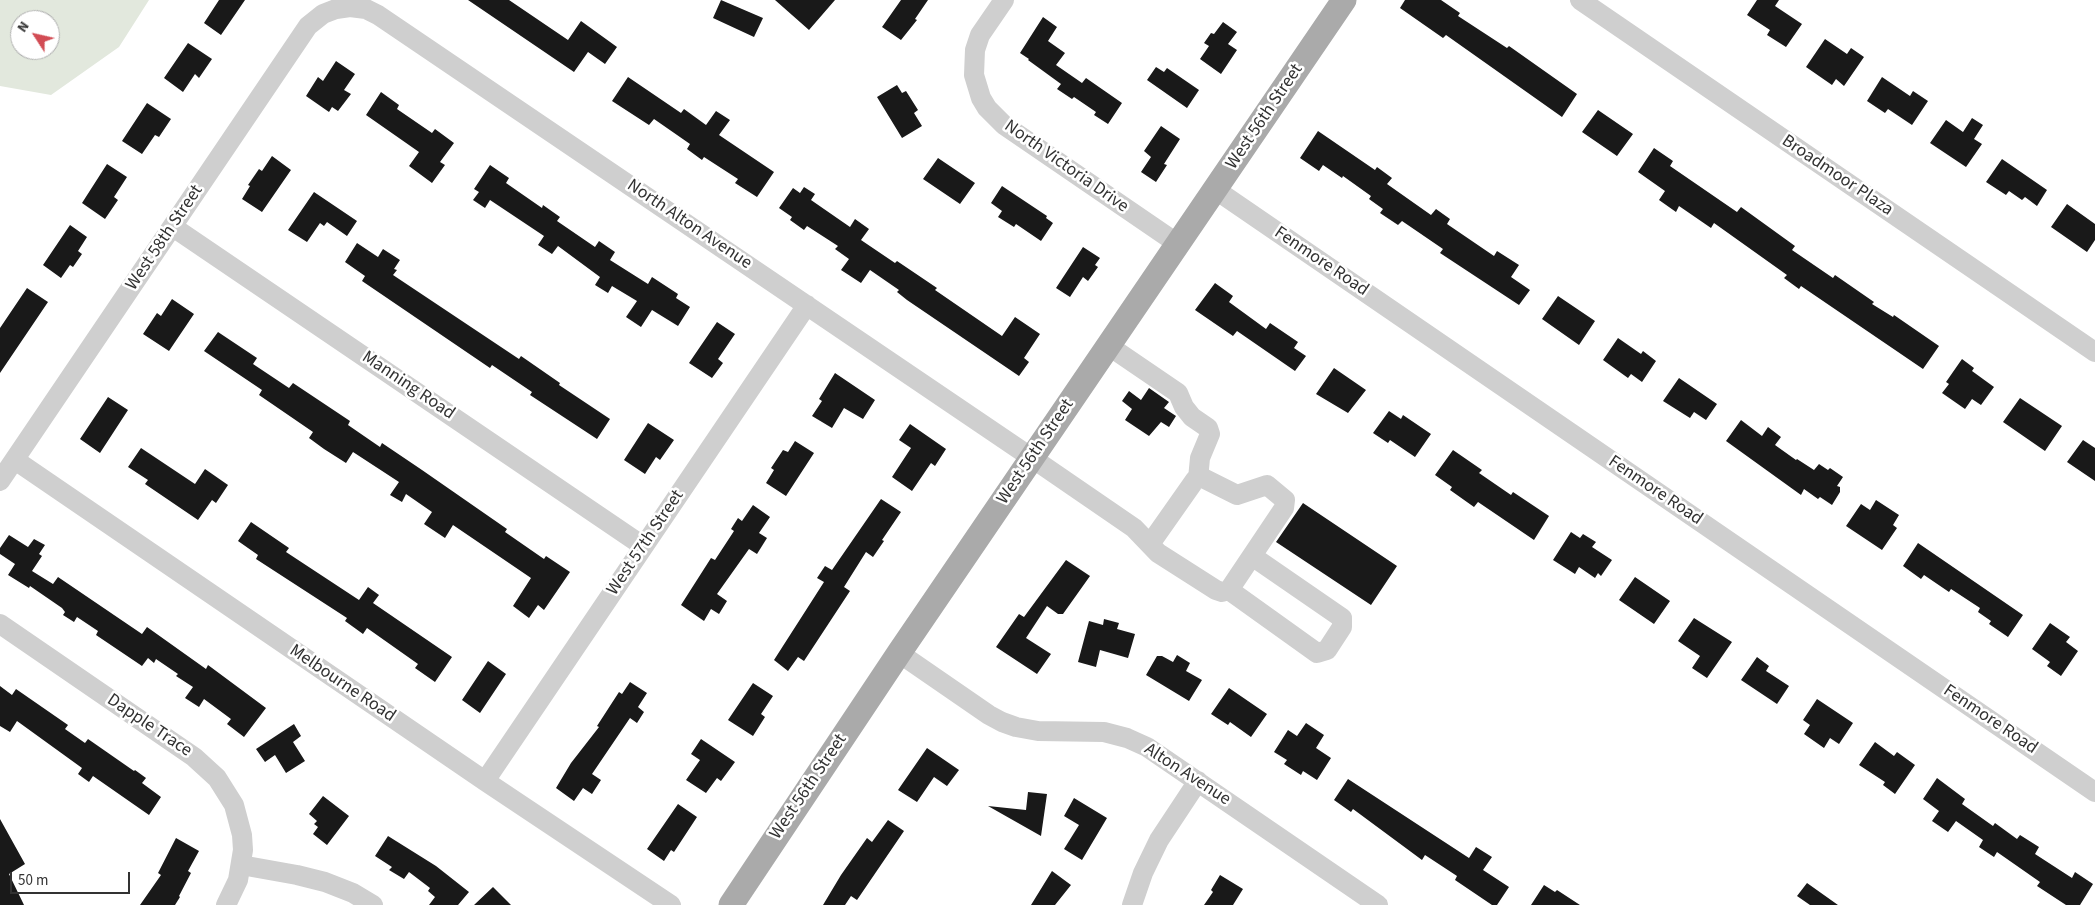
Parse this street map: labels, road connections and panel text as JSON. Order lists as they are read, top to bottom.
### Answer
{
  "streets": {
    "main road": ["West 56th Street"],
    "street": [
      "North Victoria Drive",
      "Broadmoor Plaza",
      "North Alton Avenue",
      "West 58th Street",
      "Fenmore Road",
      "Manning Road",
      "West 57th Street",
      "Melbourne Road",
      "Dapple Trace",
      "Alton Avenue"
    ]
  },
  "crossings": [
    ["West 56th Street", "North Victoria Drive"],
    ["West 56th Street", "North Alton Avenue"],
    ["West 56th Street", "Fenmore Road"],
    ["West 56th Street", "Alton Avenue"],
    ["North Alton Avenue", "West 58th Street"],
    ["North Alton Avenue", "West 57th Street"],
    ["West 58th Street", "Manning Road"],
    ["West 58th Street", "Melbourne Road"],
    ["Manning Road", "West 57th Street"],
    ["West 57th Street", "Melbourne Road"]
  ],
  "scale_bar": "50 m",
  "north": "top left"
}
